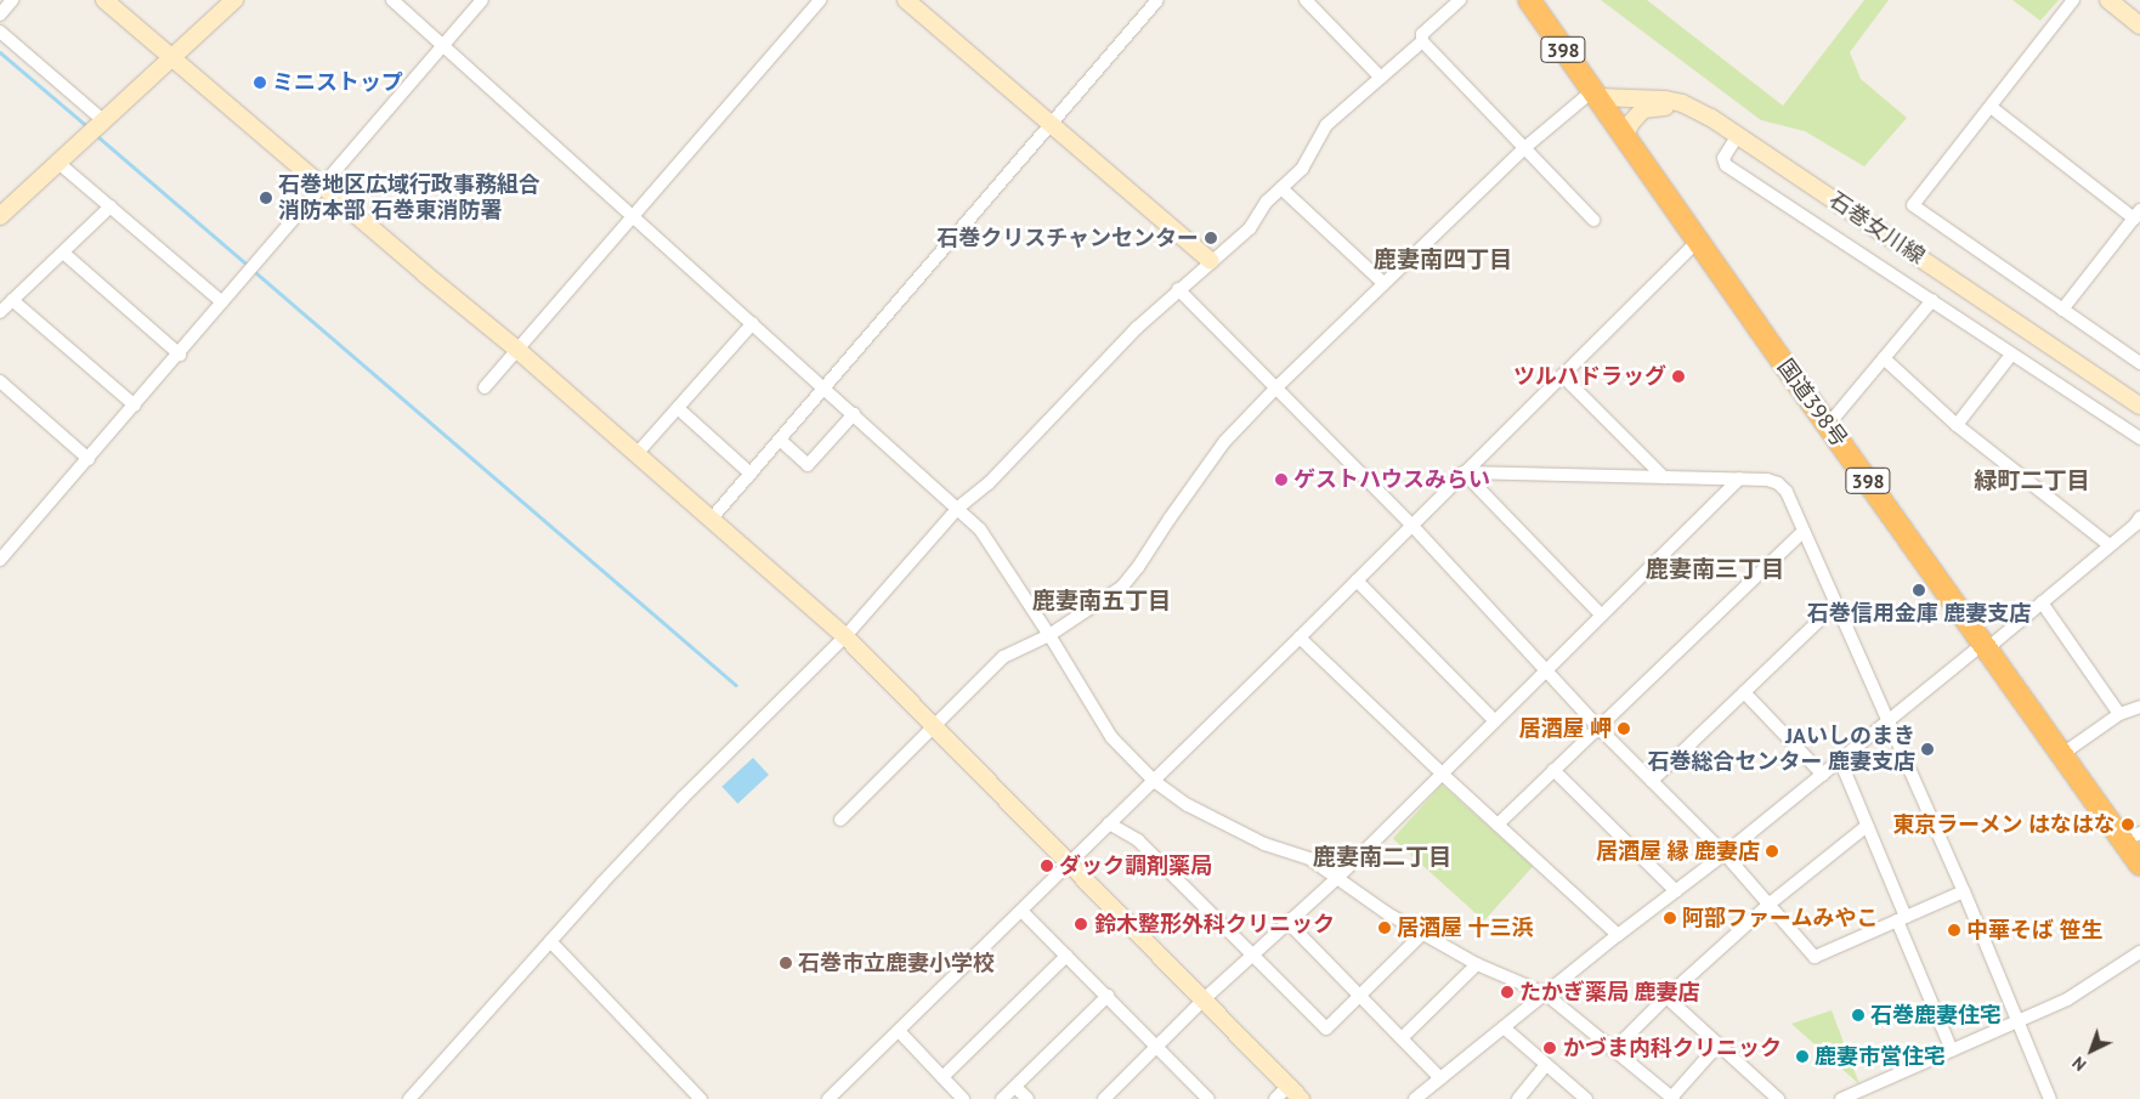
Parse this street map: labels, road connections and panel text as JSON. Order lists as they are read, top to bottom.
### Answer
{
  "streets": {
    "highway": ["398", "国道398号"],
    "street": ["石巻女川線"]
  },
  "crossings": [
    ["石巻女川線", "国道398号"]
  ],
  "districts": [
    "鹿妻南四丁目",
    "緑町二丁目",
    "鹿妻南三丁目",
    "鹿妻南五丁目",
    "鹿妻南二丁目"
  ],
  "places": [
    "ミニストップ",
    "石巻地区広域行政事務組合 消防本部 石巻東消防署",
    "石巻クリスチャンセンター",
    "ツルハドラッグ",
    "ゲストハウスみらい",
    "石巻信用金庫 鹿妻支店",
    "居酒屋 岬",
    "JAいしのまき 石巻総合センター 鹿妻支店",
    "東京ラーメン はなはな",
    "居酒屋 縁 鹿妻店",
    "ダック調剤薬局",
    "阿部ファームみやこ",
    "鈴木整形外科クリニック",
    "居酒屋 十三浜",
    "中華そば 笹生",
    "石巻市立鹿妻小学校",
    "たかぎ薬局 鹿妻店",
    "石巻鹿妻住宅",
    "かづま内科クリニック",
    "鹿妻市営住宅"
  ],
  "north": "bottom left"
}
